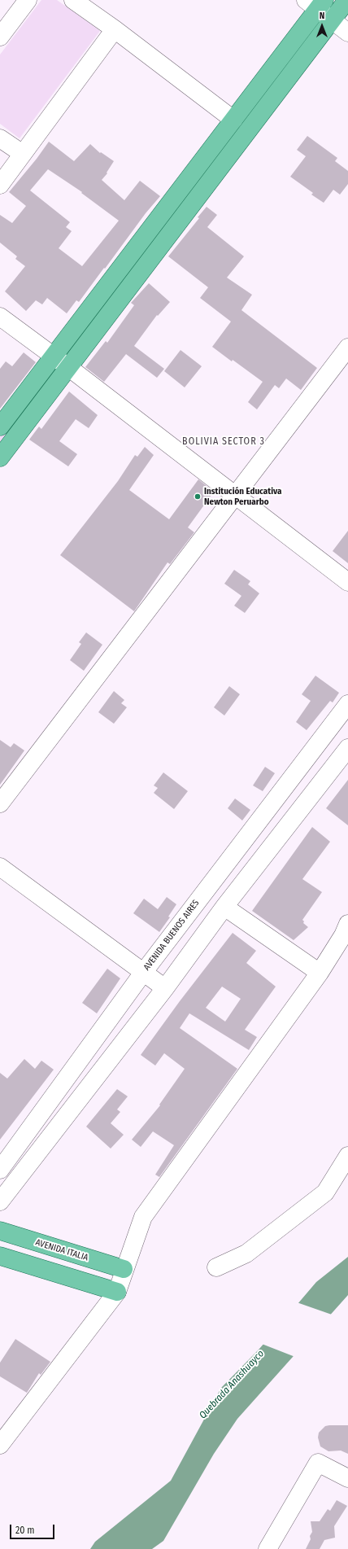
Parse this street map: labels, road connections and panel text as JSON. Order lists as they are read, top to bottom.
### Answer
{
  "streets": {
    "main road": ["AVENIDA ITALIA"],
    "street": ["AVENIDA BUENOS AIRES"]
  },
  "districts": ["BOLIVIA SECTOR 3"],
  "water": ["Quebrada Anashuayco"],
  "places": ["Institución Educativa Newton Peruarbo"],
  "scale_bar": "20 m",
  "north": "top"
}
